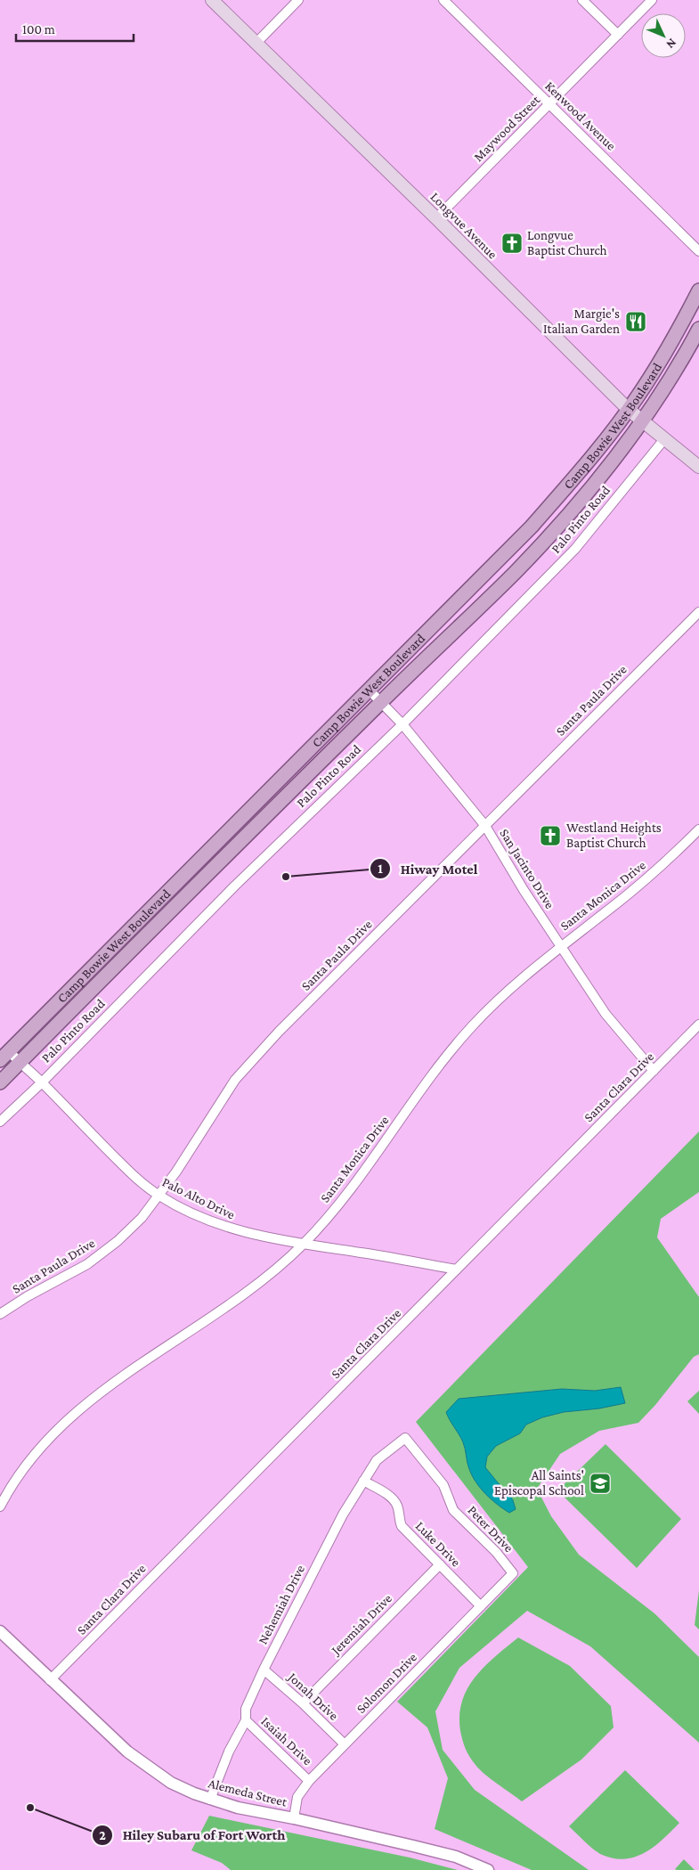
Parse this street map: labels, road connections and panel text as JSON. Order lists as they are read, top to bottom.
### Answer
{
  "streets": {
    "main road": ["Longvue Avenue", "Camp Bowie West Boulevard"],
    "street": [
      "Kenwood Avenue",
      "Maywood Street",
      "Palo Pinto Road",
      "Santa Paula Drive",
      "San Jacinto Drive",
      "Santa Monica Drive",
      "Santa Clara Drive",
      "Palo Alto Drive",
      "Peter Drive",
      "Luke Drive",
      "Nehemiah Drive",
      "Jeremiah Drive",
      "Solomon Drive",
      "Jonah Drive",
      "Isaiah Drive",
      "Alemeda Street"
    ]
  },
  "crossings": [
    ["Kenwood Avenue", "Maywood Street"],
    ["Maywood Street", "Longvue Avenue"],
    ["Longvue Avenue", "Camp Bowie West Boulevard"],
    ["Longvue Avenue", "Palo Pinto Road"],
    ["Camp Bowie West Boulevard", "San Jacinto Drive"],
    ["Camp Bowie West Boulevard", "Palo Alto Drive"],
    ["Palo Pinto Road", "San Jacinto Drive"],
    ["Palo Pinto Road", "Palo Alto Drive"],
    ["Santa Paula Drive", "San Jacinto Drive"],
    ["Santa Paula Drive", "Palo Alto Drive"],
    ["San Jacinto Drive", "Santa Monica Drive"],
    ["San Jacinto Drive", "Santa Clara Drive"],
    ["Santa Monica Drive", "Palo Alto Drive"],
    ["Santa Clara Drive", "Palo Alto Drive"],
    ["Santa Clara Drive", "Alemeda Street"],
    ["Peter Drive", "Nehemiah Drive"],
    ["Peter Drive", "Solomon Drive"],
    ["Luke Drive", "Nehemiah Drive"],
    ["Luke Drive", "Jeremiah Drive"],
    ["Luke Drive", "Solomon Drive"],
    ["Nehemiah Drive", "Jonah Drive"],
    ["Nehemiah Drive", "Isaiah Drive"],
    ["Nehemiah Drive", "Alemeda Street"],
    ["Jeremiah Drive", "Jonah Drive"],
    ["Solomon Drive", "Jonah Drive"],
    ["Solomon Drive", "Isaiah Drive"],
    ["Solomon Drive", "Alemeda Street"]
  ],
  "places": {
    "church": ["Longvue Baptist Church", "Westland Heights Baptist Church"],
    "restaurant": ["Margie's Italian Garden"],
    "other": ["Hiway Motel", "Hiley Subaru of Fort Worth"],
    "school or university": ["All Saints' Episcopal School"]
  },
  "scale_bar": "100 m",
  "north": "bottom right"
}
